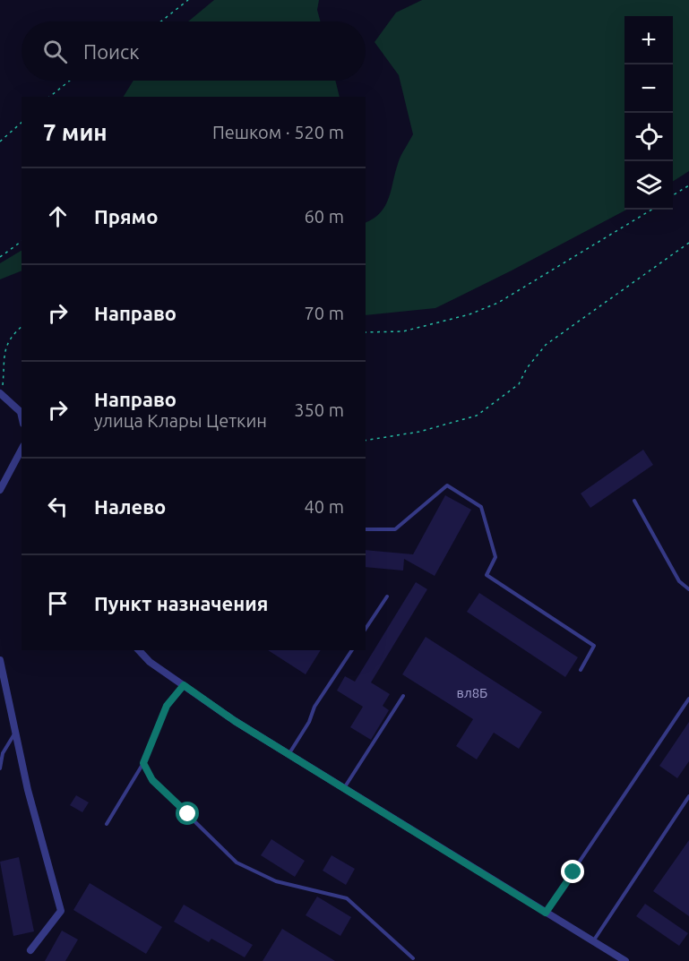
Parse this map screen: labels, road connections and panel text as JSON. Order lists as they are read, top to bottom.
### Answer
{
  "house_numbers": ["вл8Б"],
  "page": {
    "map_buttons": ["+", "−"],
    "search": "Поиск",
    "heading": ["7 мин", "Пешком · 520 m"],
    "list": [
      ["Прямо", "60 m"],
      ["Направо", "70 m"],
      ["Направо", "улица Клары Цеткин", "350 m"],
      ["Налево", "40 m"],
      "Пункт назначения"
    ]
  }
}
